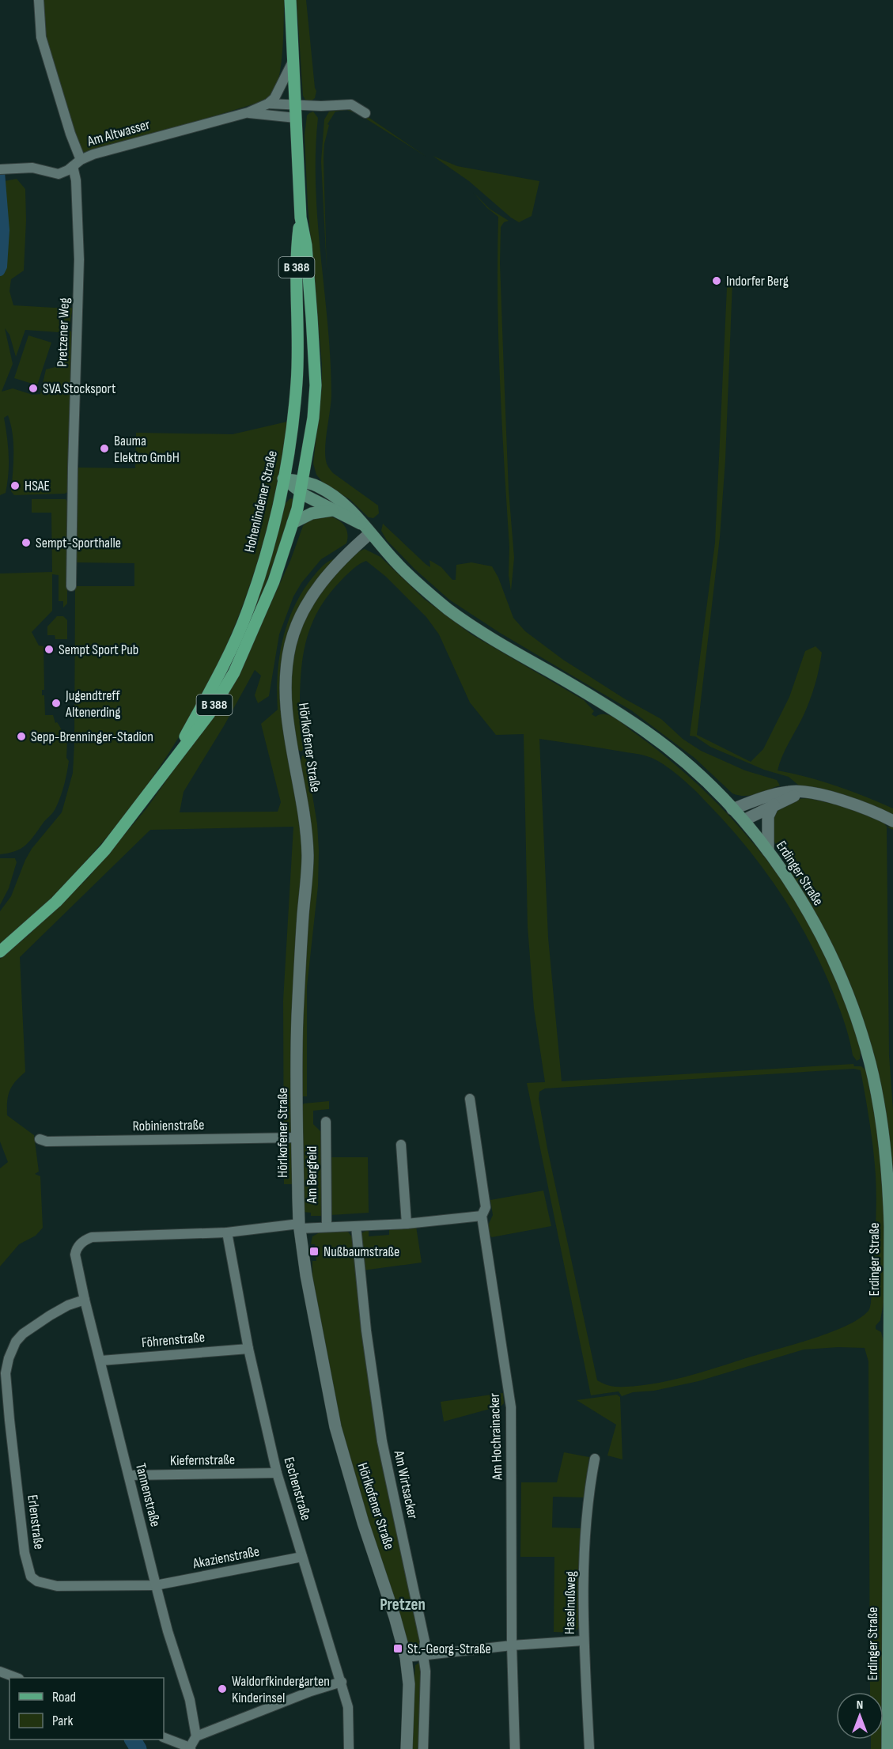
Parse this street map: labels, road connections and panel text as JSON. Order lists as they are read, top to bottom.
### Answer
{
  "streets": {
    "main road": ["B 388", "Hohenlindener Straße", "Erdinger Straße"],
    "street": [
      "Am Altwasser",
      "Pretzener Weg",
      "Hörlkofener Straße",
      "Robinienstraße",
      "Am Bergfeld",
      "Föhrenstraße",
      "Am Hochrainacker",
      "Kiefernstraße",
      "Am Wirtsacker",
      "Eschenstraße",
      "Tannenstraße",
      "Erlenstraße",
      "Akazienstraße",
      "Haselnußweg"
    ]
  },
  "crossings": [
    ["Am Altwasser", "Pretzener Weg"],
    ["Am Altwasser", "Hohenlindener Straße"],
    ["B 388", "Hohenlindener Straße"],
    ["B 388", "Erdinger Straße"],
    ["Hohenlindener Straße", "Erdinger Straße"],
    ["Hörlkofener Straße", "Erdinger Straße"],
    ["Hörlkofener Straße", "Robinienstraße"],
    ["Föhrenstraße", "Eschenstraße"],
    ["Föhrenstraße", "Tannenstraße"],
    ["Kiefernstraße", "Eschenstraße"],
    ["Kiefernstraße", "Tannenstraße"],
    ["Eschenstraße", "Tannenstraße"],
    ["Eschenstraße", "Akazienstraße"],
    ["Tannenstraße", "Erlenstraße"],
    ["Tannenstraße", "Akazienstraße"],
    ["Erlenstraße", "Akazienstraße"]
  ],
  "districts": ["Pretzen"],
  "places": {
    "other": [
      "Indorfer Berg",
      "SVA Stocksport",
      "Bauma Elektro GmbH",
      "HSAE",
      "Sempt-Sporthalle",
      "Sempt Sport Pub",
      "Jugendtreff Altenerding",
      "Sepp-Brenninger-Stadion",
      "Waldorfkindergarten Kinderinsel"
    ],
    "transit": ["Nußbaumstraße", "St.-Georg-Straße"]
  },
  "legend": ["Road", "Park"],
  "north": "top"
}
